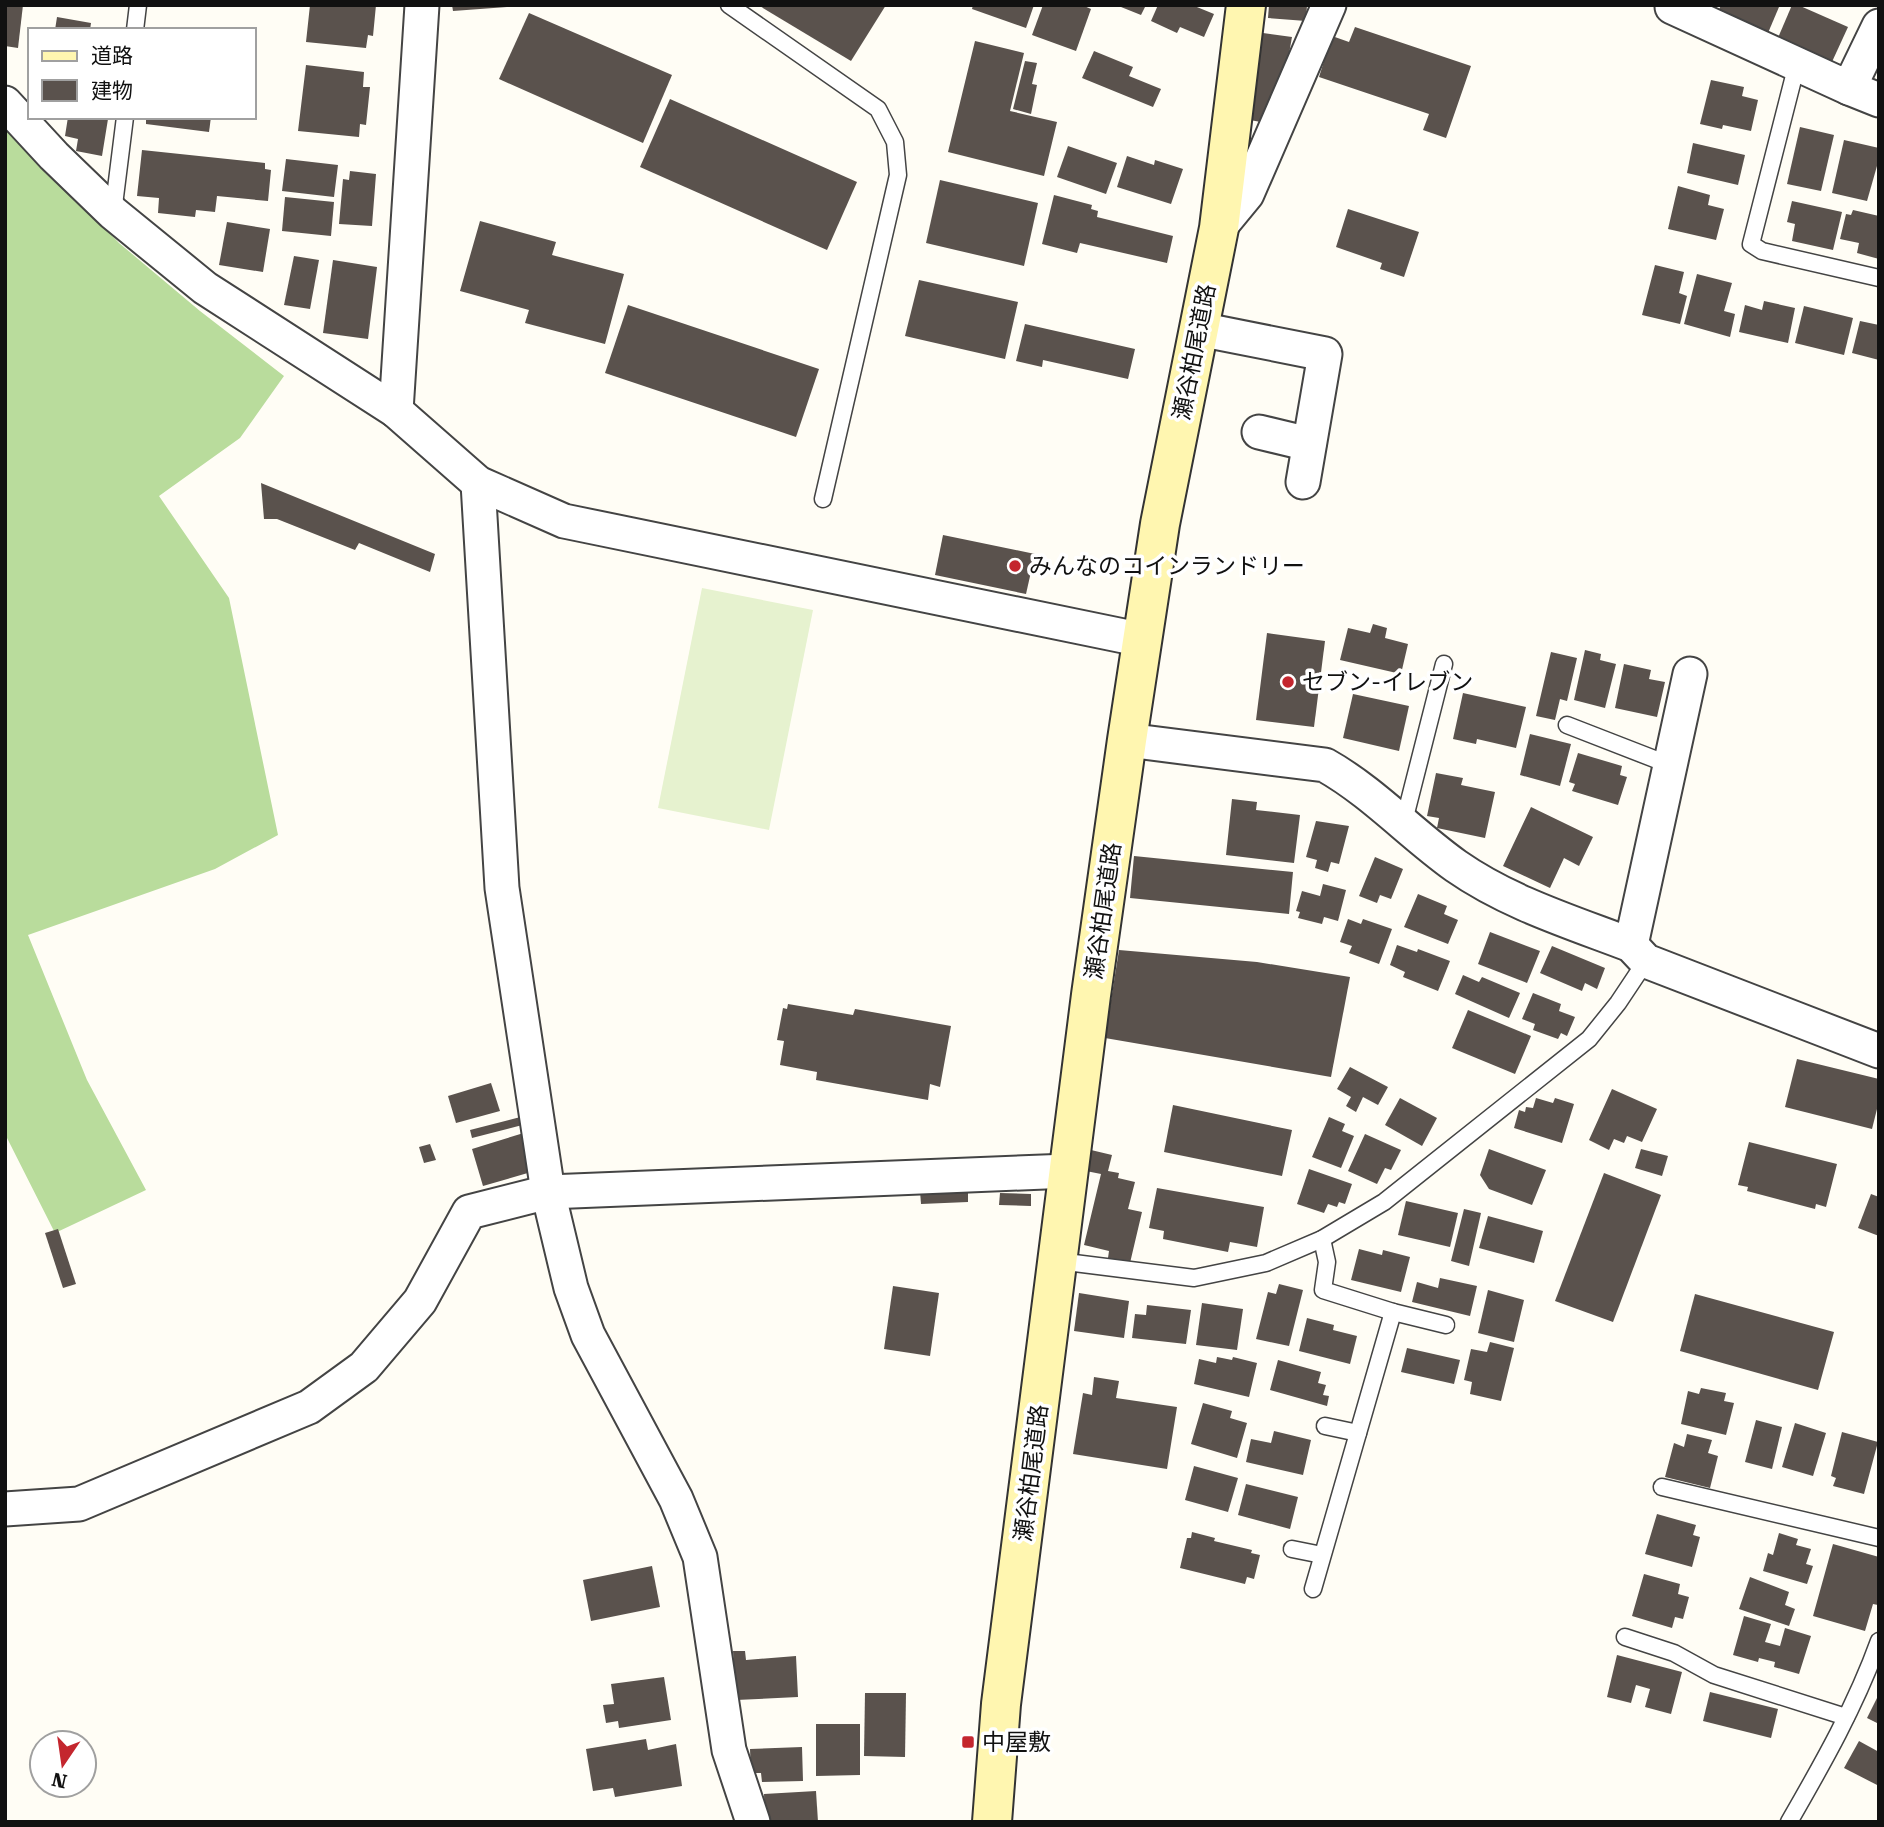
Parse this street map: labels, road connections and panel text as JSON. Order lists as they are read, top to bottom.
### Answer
{
  "streets": {
    "main road": ["瀬谷柏尾道路"]
  },
  "places": {
    "other": ["みんなのコインランドリー", "セブン-イレブン"],
    "transit": ["中屋敷"]
  },
  "legend": ["道路", "建物"],
  "north": "bottom"
}
